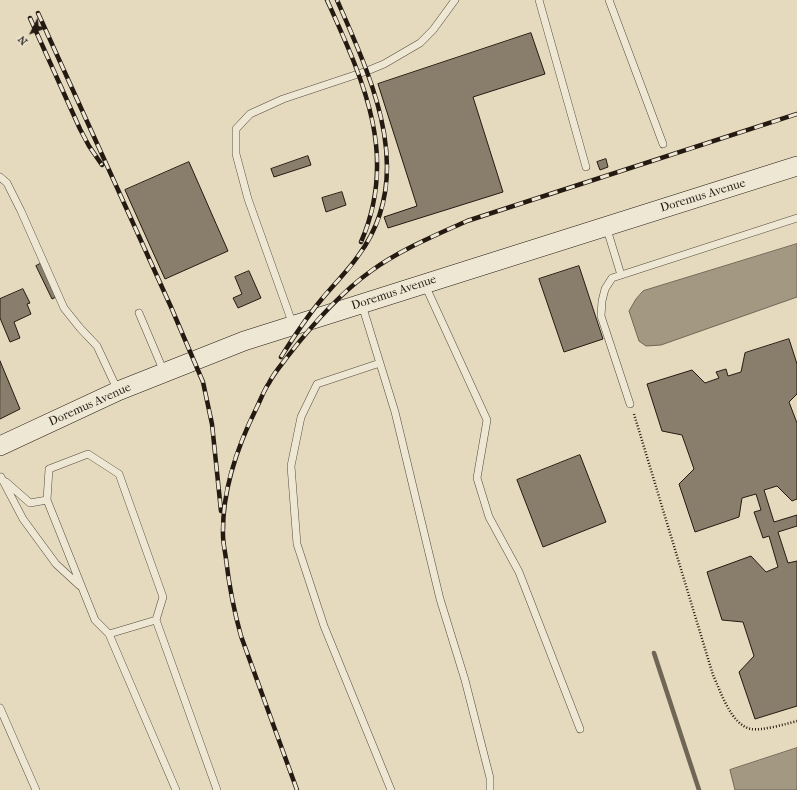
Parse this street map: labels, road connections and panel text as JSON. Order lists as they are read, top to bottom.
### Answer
{
  "streets": {
    "main road": ["Doremus Avenue"]
  },
  "north": "bottom left"
}
